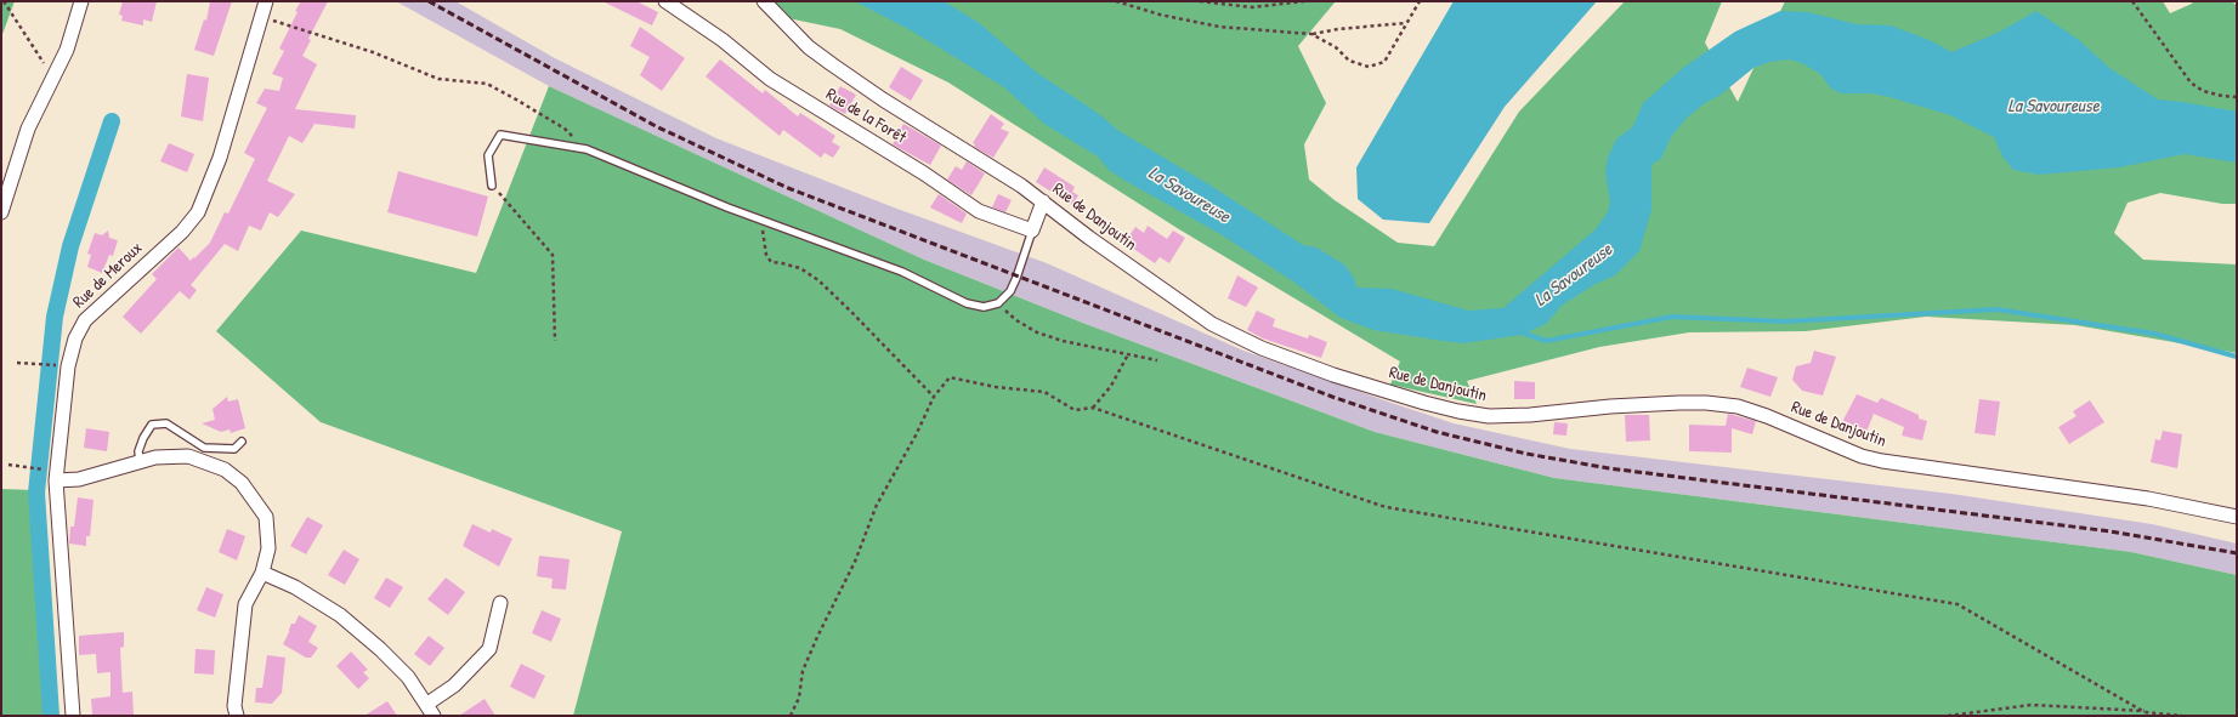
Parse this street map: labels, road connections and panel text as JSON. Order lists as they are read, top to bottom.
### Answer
{
  "streets": {
    "street": ["Rue de la Forêt", "Rue de Danjoutin", "Rue de Meroux"]
  },
  "water": ["La Savoureuse"]
}
